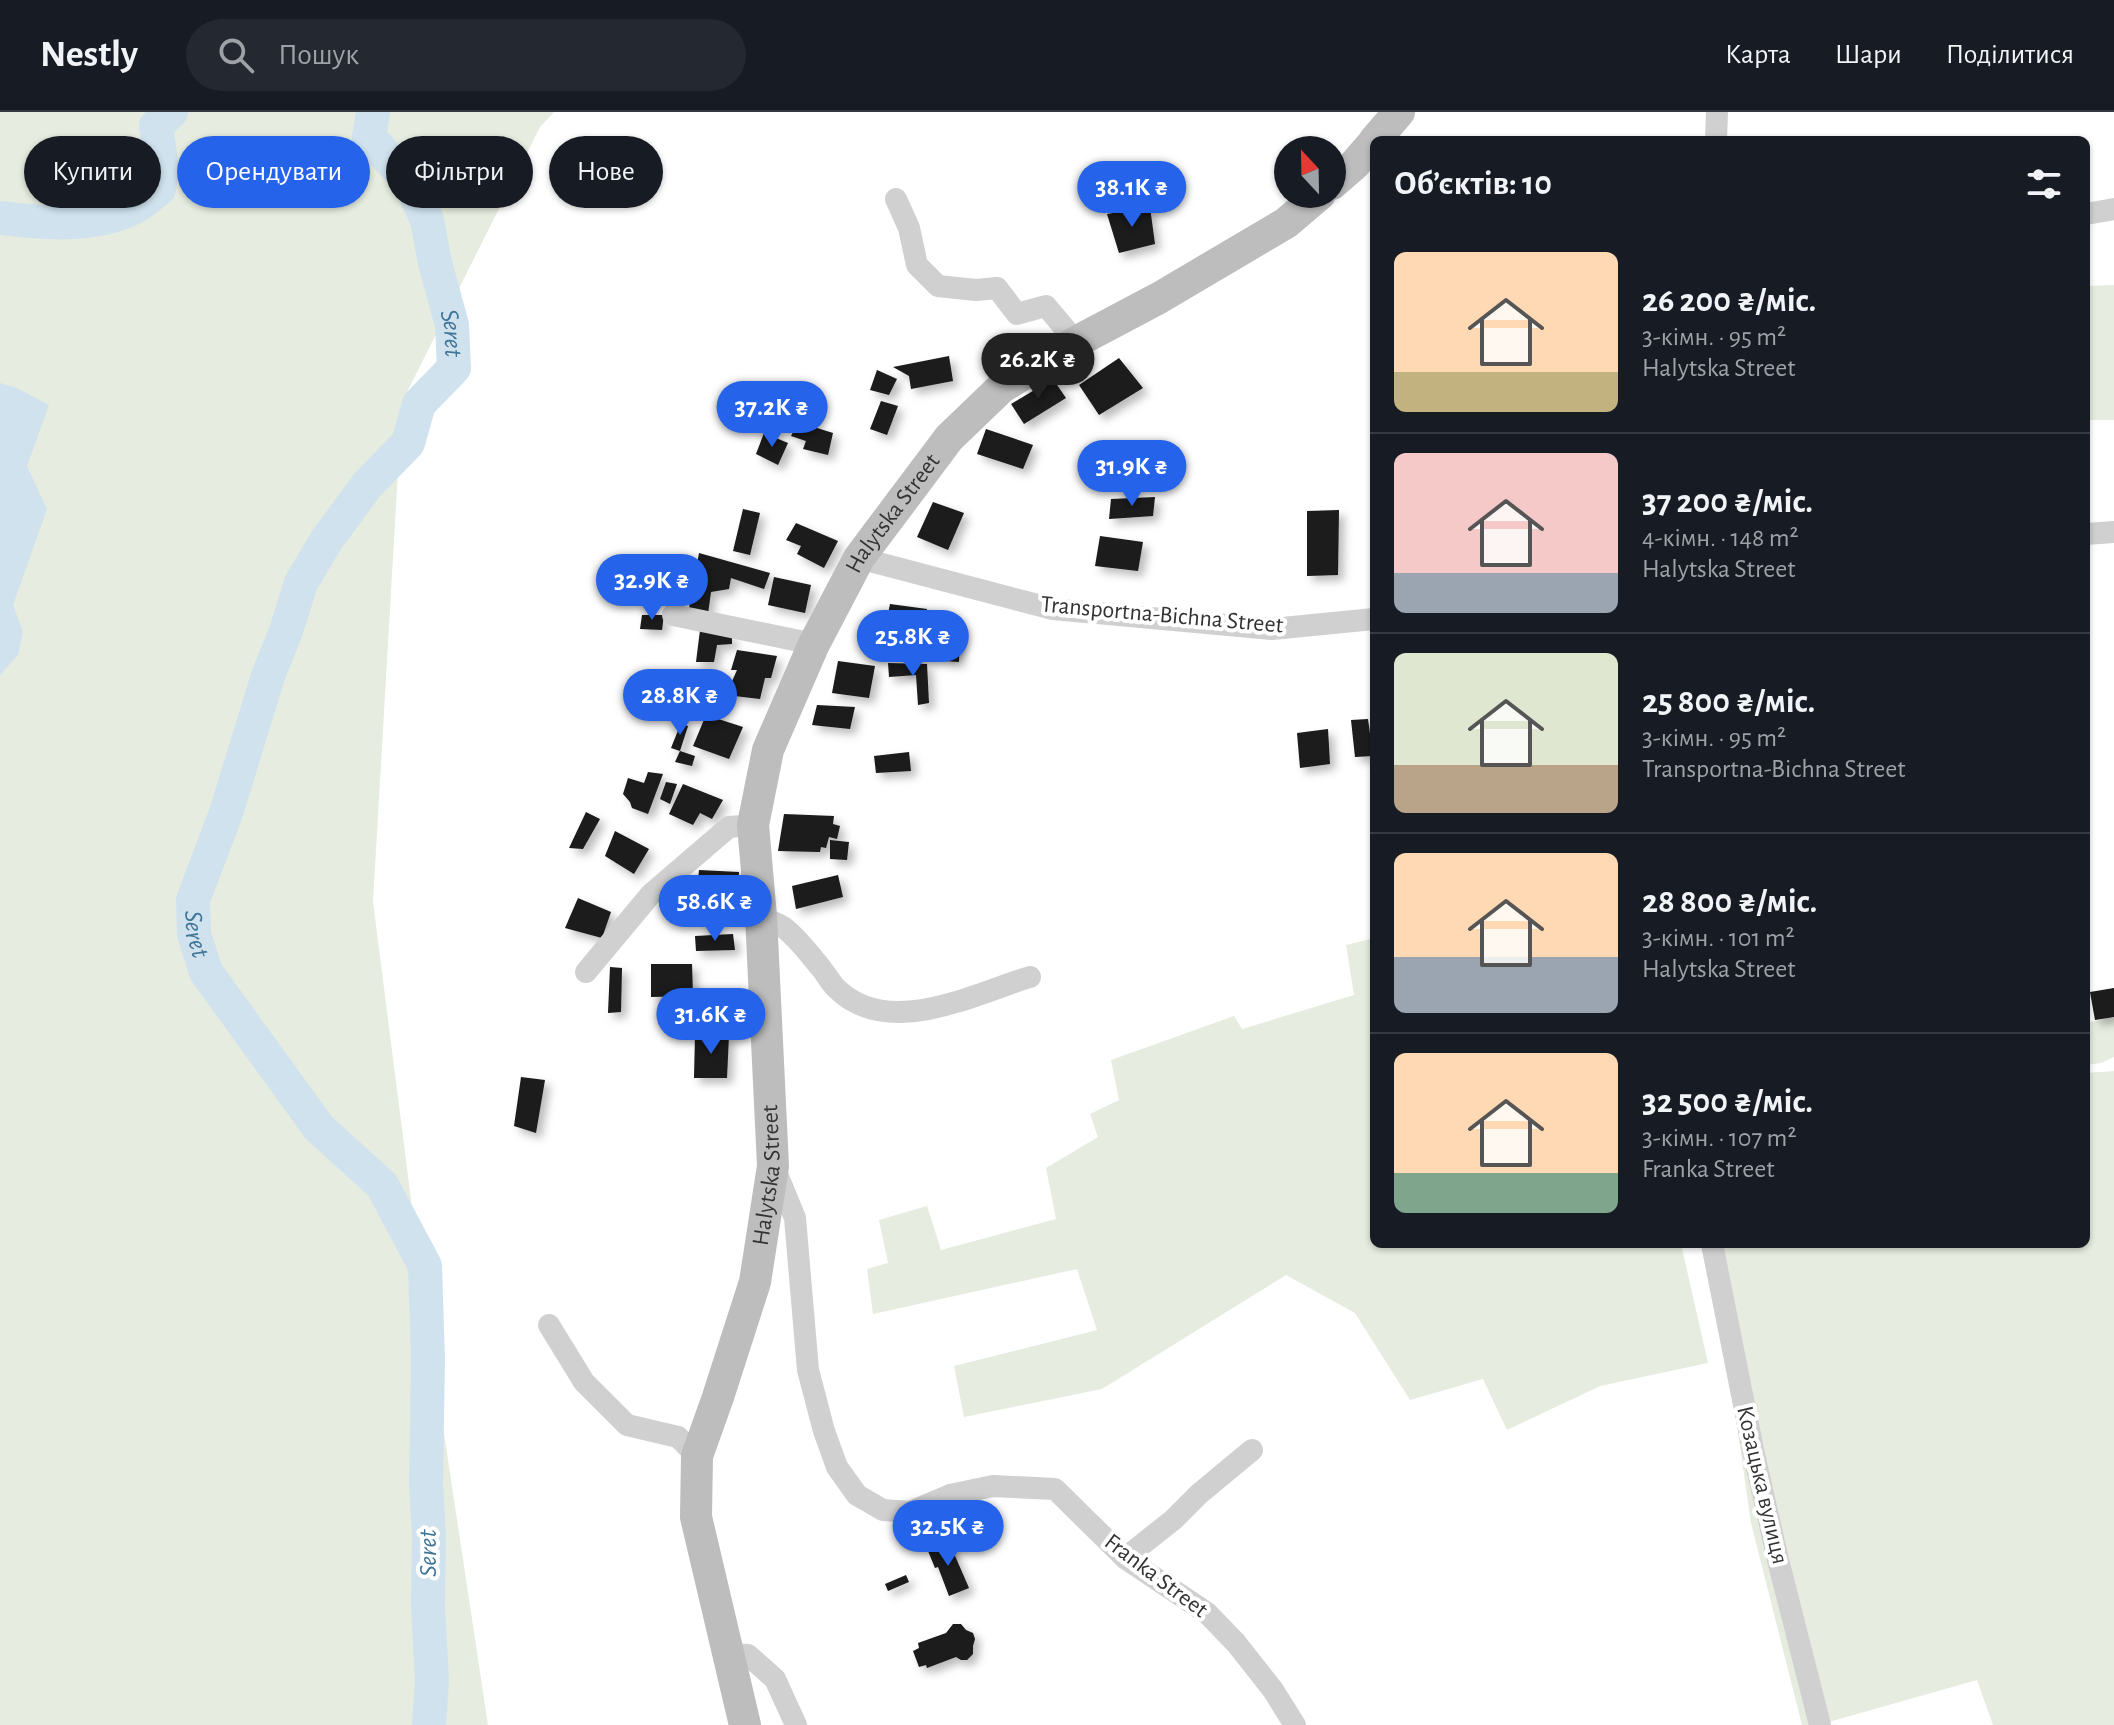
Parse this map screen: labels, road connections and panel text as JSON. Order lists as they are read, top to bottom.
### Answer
{
  "streets": {
    "main road": ["Halytska Street"],
    "street": ["Transportna-Bichna Street", "Козацька вулиця", "Franka Street"]
  },
  "crossings": [
    ["Halytska Street", "Transportna-Bichna Street"],
    ["Halytska Street", "Franka Street"]
  ],
  "water": ["Seret"],
  "north": "top",
  "page": {
    "header": "Nestly",
    "search": "Пошук",
    "nav": ["Карта", "Шари", "Поділитися"],
    "chip": [
      "Купити",
      "Орендувати",
      "Фільтри",
      "Нове"
    ],
    "heading": "Об’єктів: 10",
    "price": [
      "38.1K ₴",
      "26.2K ₴",
      "37.2K ₴",
      "31.9K ₴",
      "32.9K ₴",
      "25.8K ₴",
      "28.8K ₴",
      "58.6K ₴",
      "31.6K ₴",
      "32.5K ₴"
    ],
    "list": [
      {
        "name": "26 200 ₴/міс.",
        "note": "3-кімн. · 95 m² · Halytska Street"
      },
      {
        "name": "37 200 ₴/міс.",
        "note": "4-кімн. · 148 m² · Halytska Street"
      },
      {
        "name": "25 800 ₴/міс.",
        "note": "3-кімн. · 95 m² · Transportna-Bichna Street"
      },
      {
        "name": "28 800 ₴/міс.",
        "note": "3-кімн. · 101 m² · Halytska Street"
      },
      {
        "name": "32 500 ₴/міс.",
        "note": "3-кімн. · 107 m² · Franka Street"
      }
    ]
  }
}
